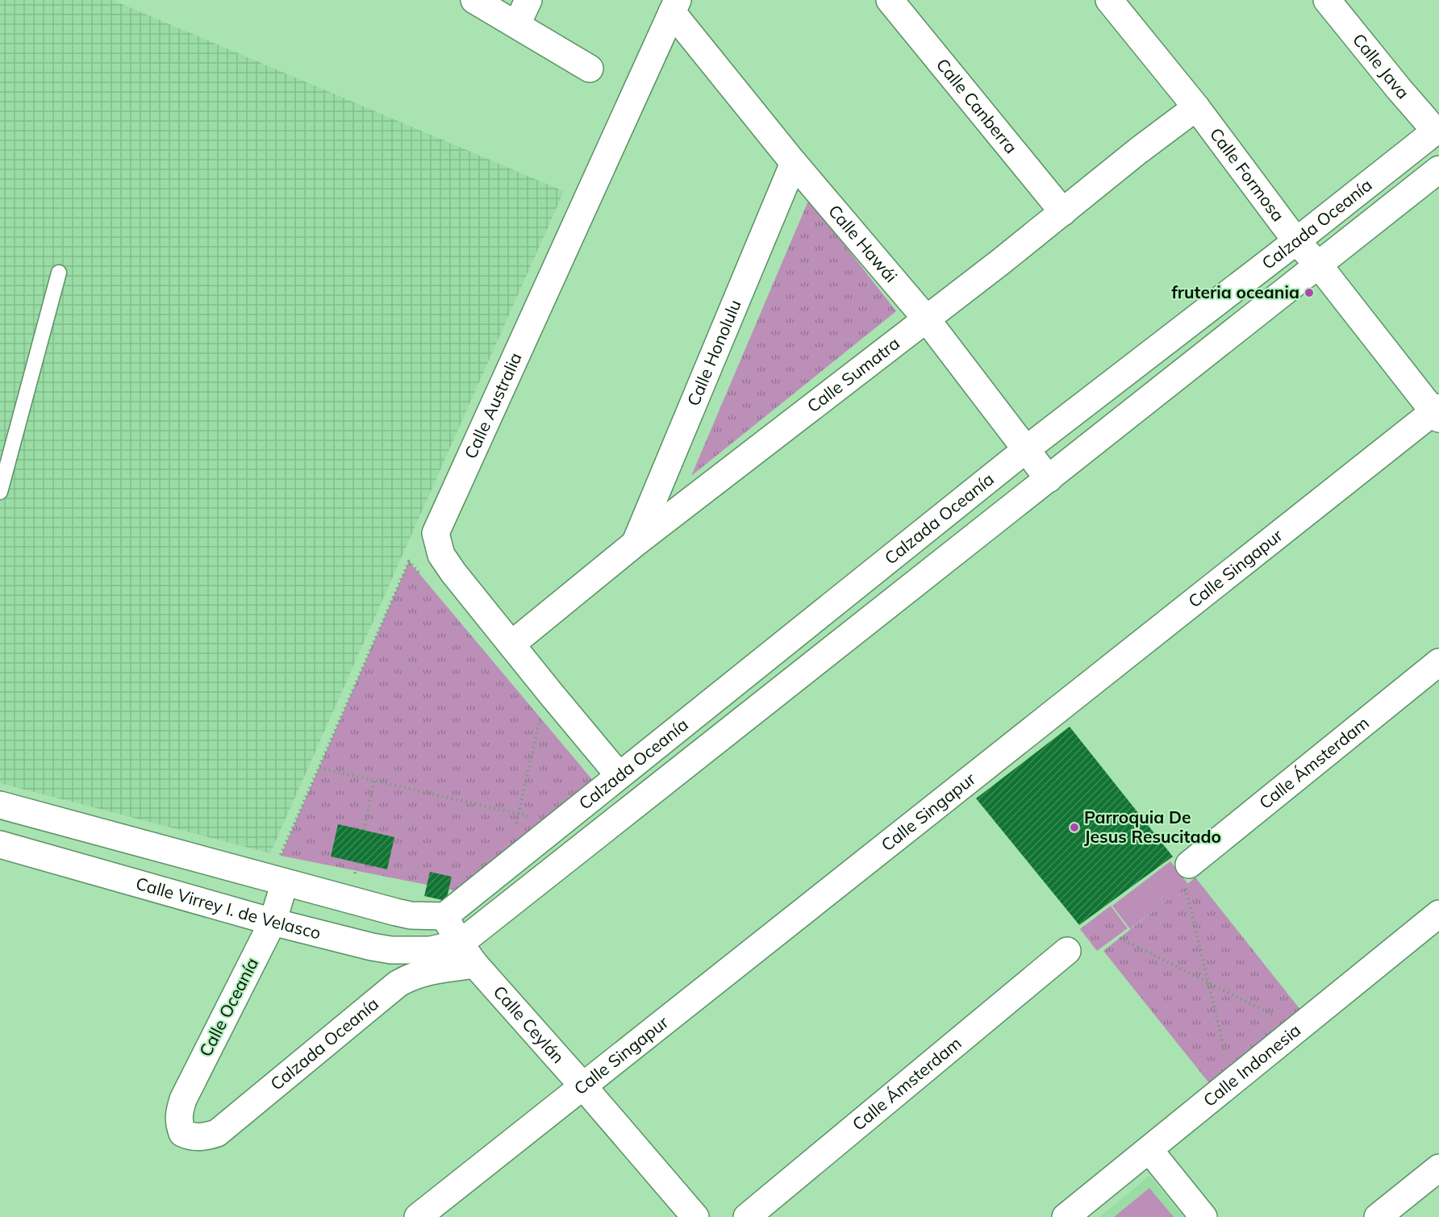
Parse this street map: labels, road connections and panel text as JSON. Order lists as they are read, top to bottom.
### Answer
{
  "streets": {
    "street": [
      "Calle Java",
      "Calle Canberra",
      "Calle Formosa",
      "Calzada Oceanía",
      "Calle Hawái",
      "Calle Honolulu",
      "Calle Sumatra",
      "Calle Australia",
      "Calle Singapur",
      "Calle Ámsterdam",
      "Calle Virrey I. de Velasco",
      "Calle Oceanía",
      "Calle Ceylán",
      "Calle Indonesia"
    ]
  },
  "crossings": [
    ["Calle Java", "Calzada Oceanía"],
    ["Calle Canberra", "Calle Sumatra"],
    ["Calle Formosa", "Calzada Oceanía"],
    ["Calle Formosa", "Calle Sumatra"],
    ["Calle Formosa", "Calle Singapur"],
    ["Calzada Oceanía", "Calle Hawái"],
    ["Calzada Oceanía", "Calle Australia"],
    ["Calzada Oceanía", "Calle Virrey I. de Velasco"],
    ["Calzada Oceanía", "Calle Oceanía"],
    ["Calzada Oceanía", "Calle Ceylán"],
    ["Calle Hawái", "Calle Honolulu"],
    ["Calle Hawái", "Calle Sumatra"],
    ["Calle Hawái", "Calle Australia"],
    ["Calle Honolulu", "Calle Sumatra"],
    ["Calle Sumatra", "Calle Australia"],
    ["Calle Singapur", "Calle Ceylán"],
    ["Calle Virrey I. de Velasco", "Calle Oceanía"],
    ["Calle Virrey I. de Velasco", "Calle Ceylán"]
  ],
  "places": ["fruteria oceania", "Parroquia De Jesus Resucitado"]
}
